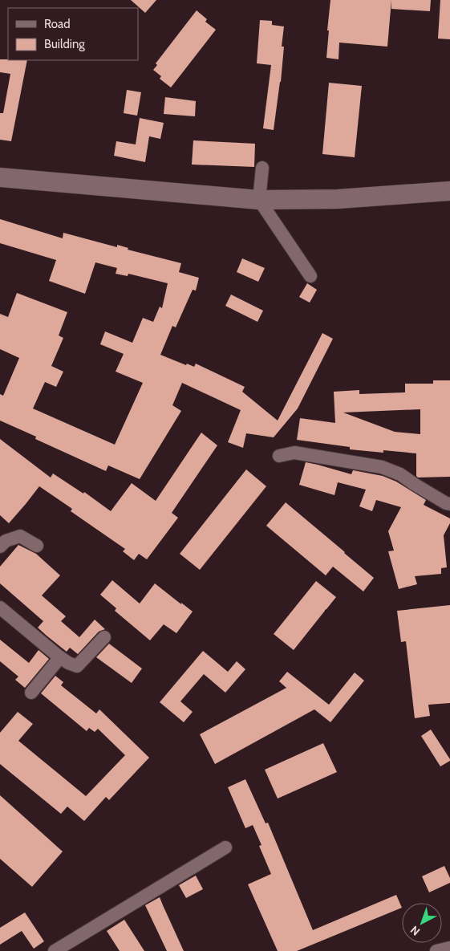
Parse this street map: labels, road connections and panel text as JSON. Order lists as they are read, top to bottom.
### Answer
{
  "legend": ["Road", "Building"],
  "north": "bottom left"
}
